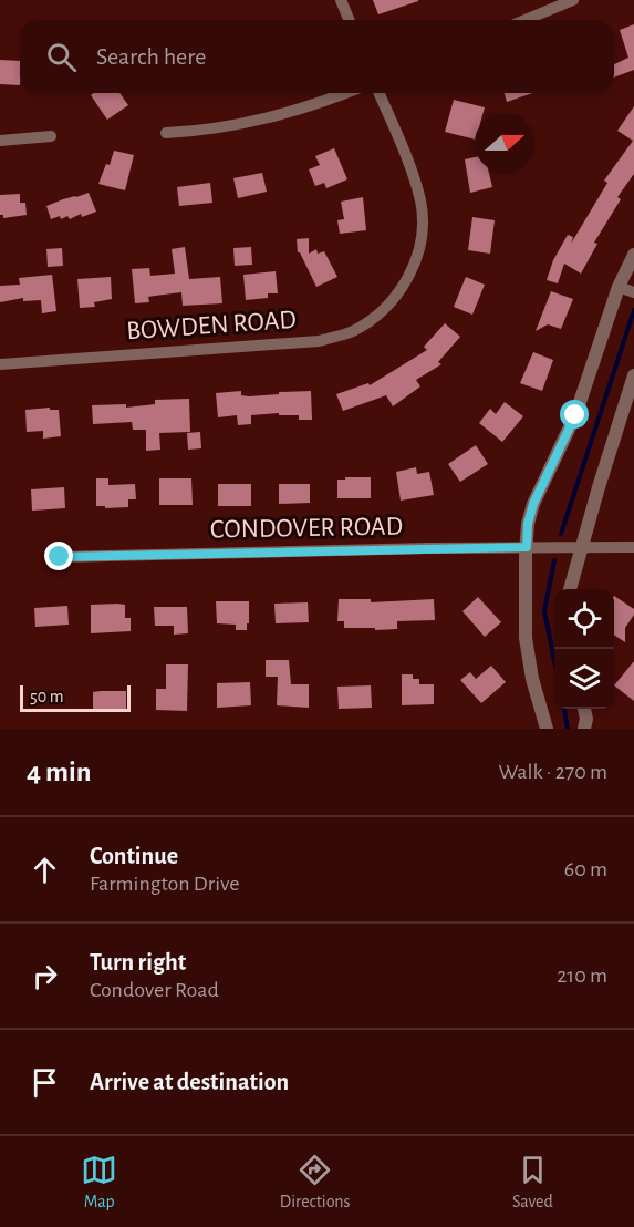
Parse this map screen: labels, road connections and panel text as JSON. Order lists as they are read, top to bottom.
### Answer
{
  "streets": {
    "street": ["BOWDEN ROAD", "CONDOVER ROAD"]
  },
  "scale_bar": "50 m",
  "north": "right",
  "page": {
    "search": "Search here",
    "scale": "50 m",
    "heading": ["4 min", "Walk · 270 m"],
    "list": [
      ["Continue", "Farmington Drive", "60 m"],
      ["Turn right", "Condover Road", "210 m"],
      "Arrive at destination"
    ],
    "nav": ["Map", "Directions", "Saved"]
  }
}
